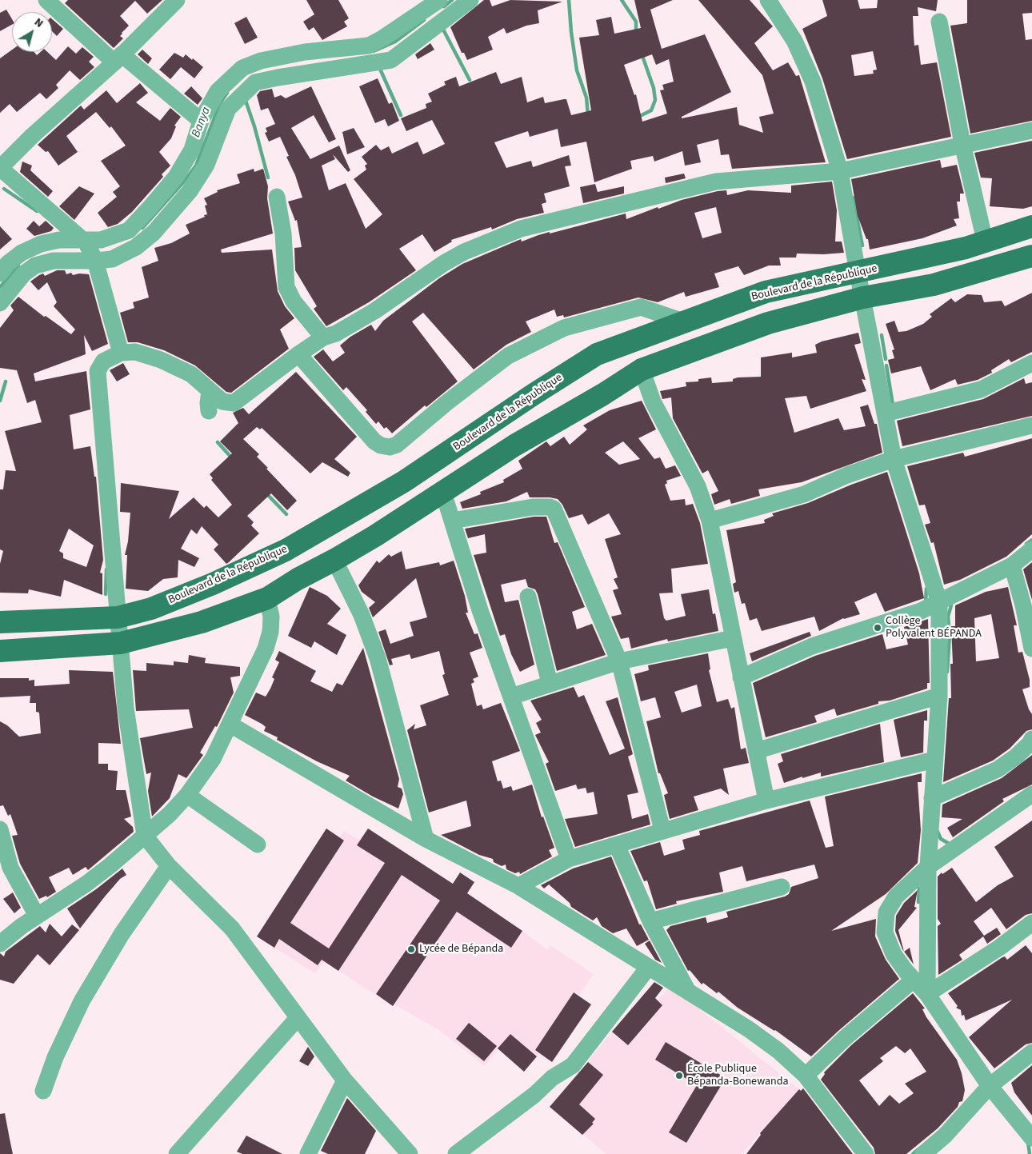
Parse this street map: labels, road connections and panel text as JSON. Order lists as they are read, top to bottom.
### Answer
{
  "streets": {
    "main road": ["Boulevard de la République"]
  },
  "water": ["Banya"],
  "places": ["Collège Polyvalent BÉPANDA", "Lycée de Bépanda", "École Publique Bépanda-Bonewanda"],
  "north": "top right"
}
